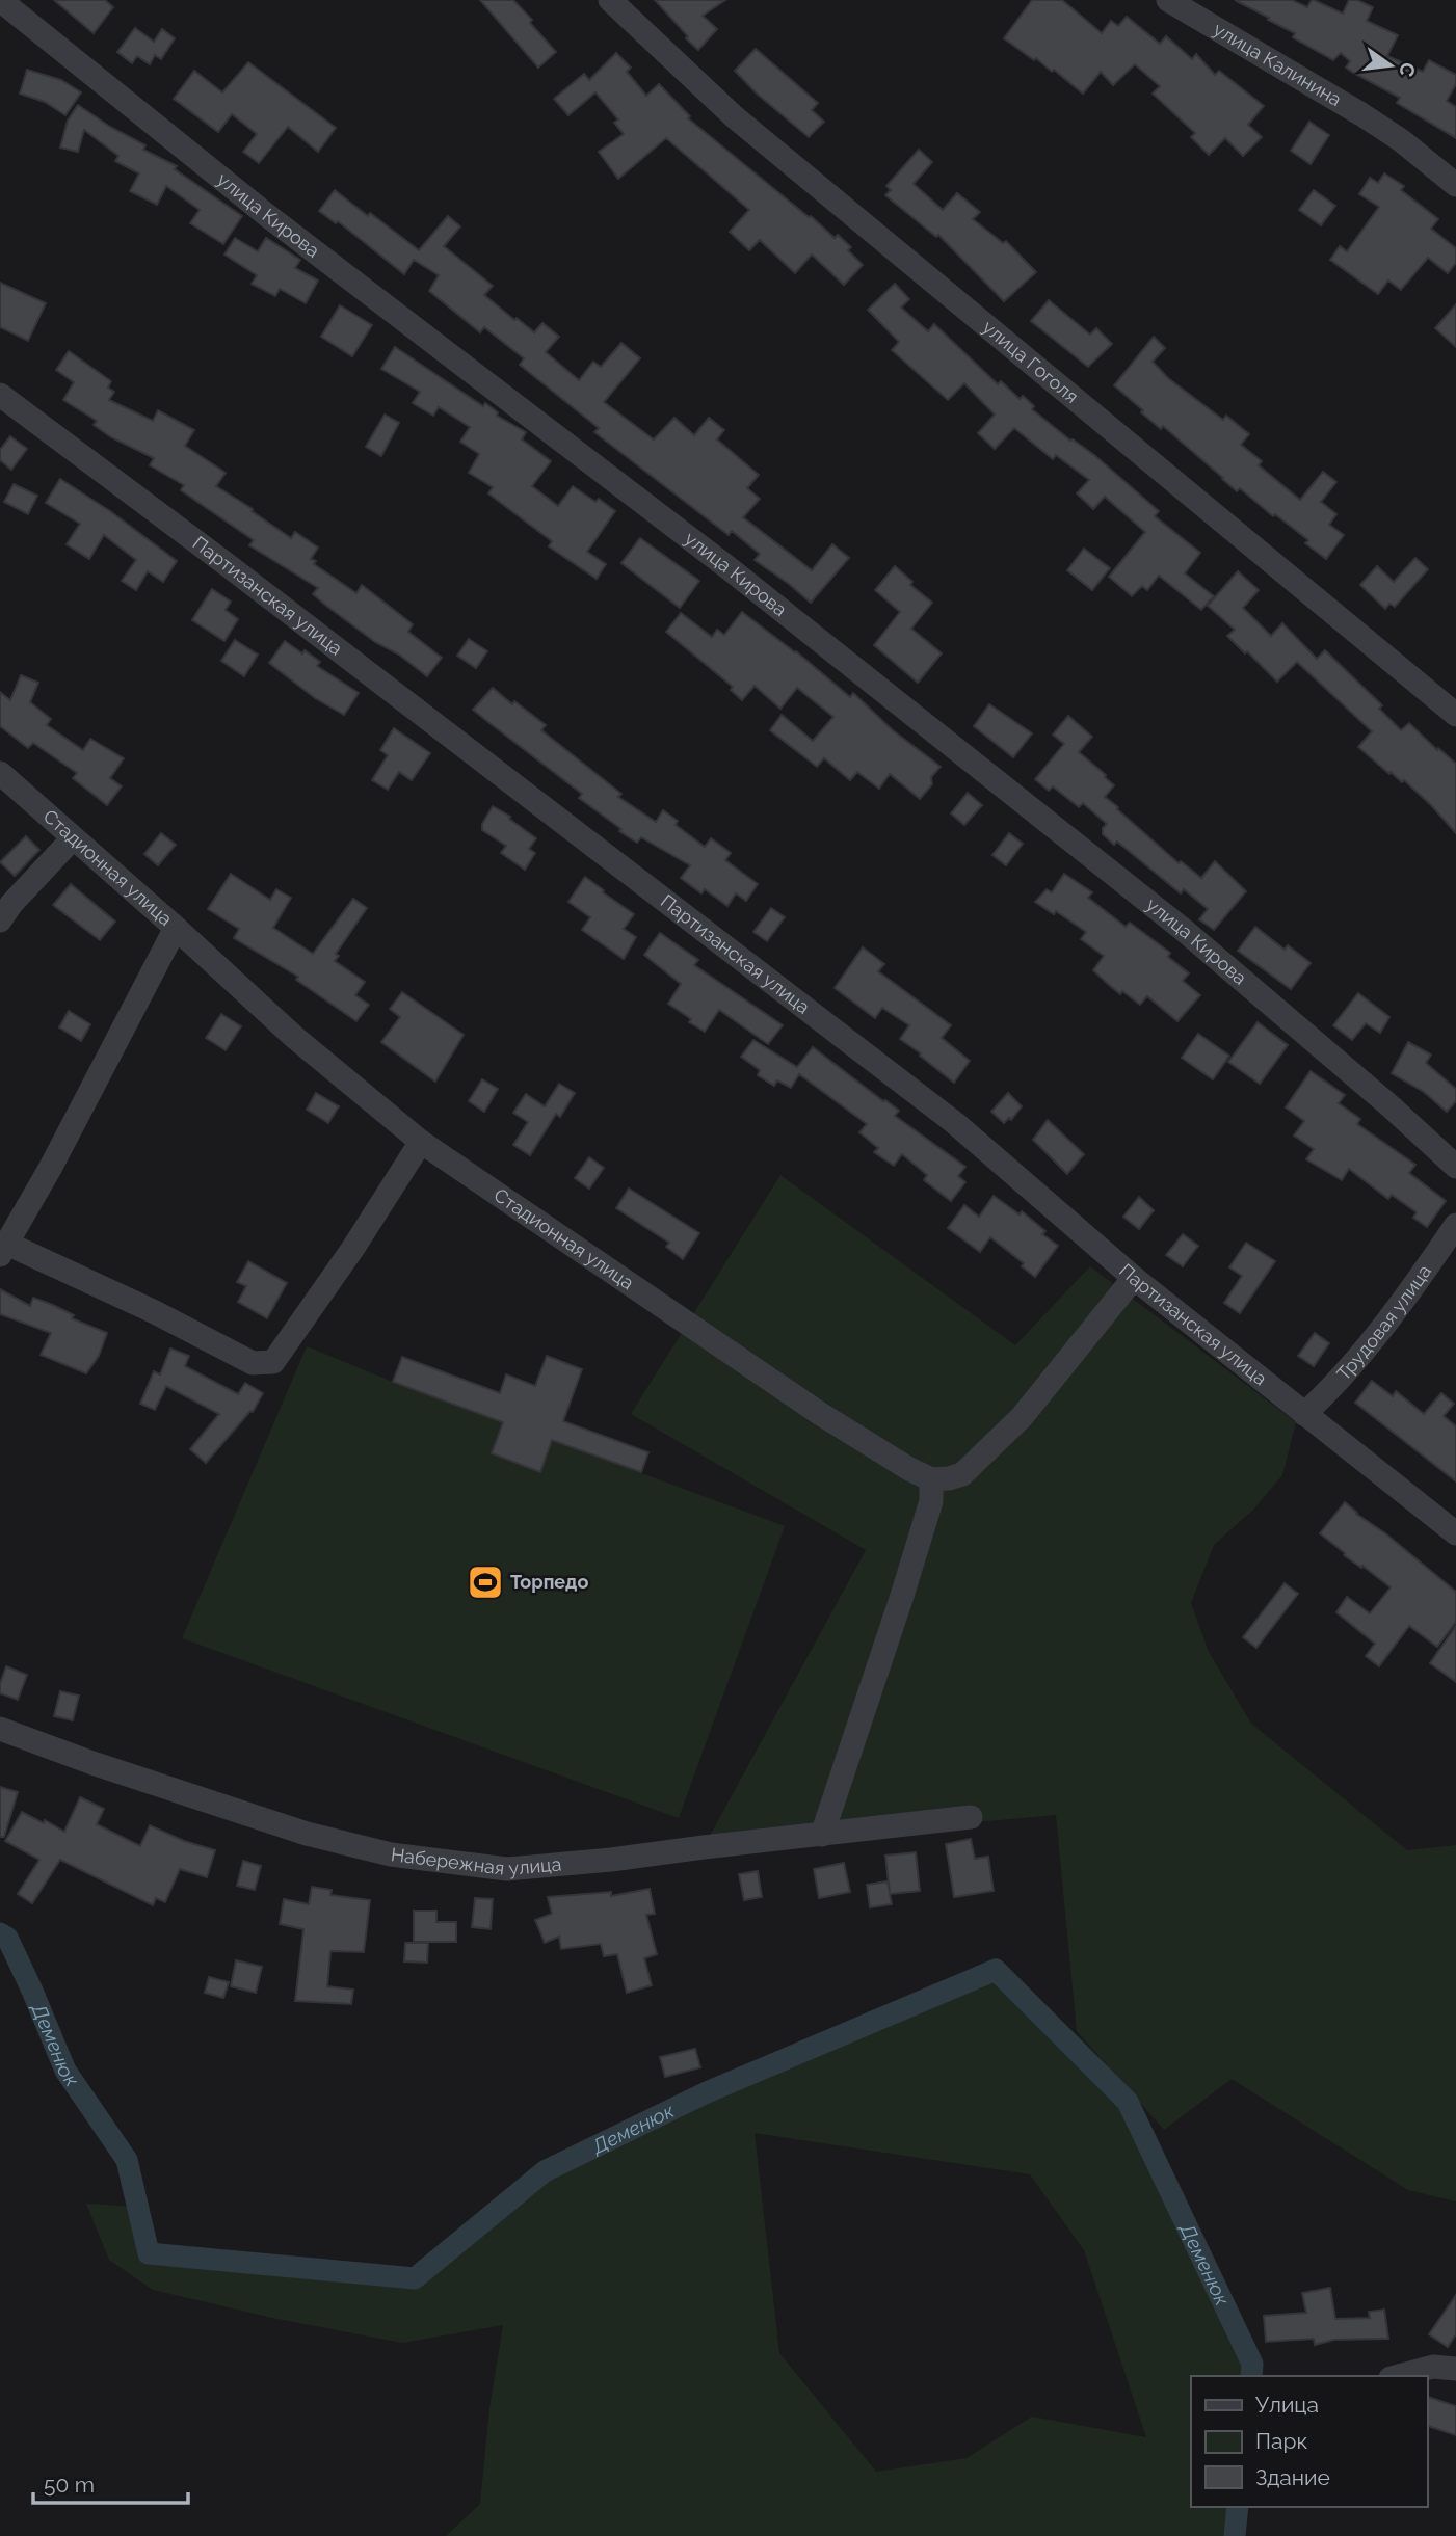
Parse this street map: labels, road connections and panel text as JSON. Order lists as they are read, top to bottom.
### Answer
{
  "streets": {
    "street": [
      "улица Калинина",
      "улица Кирова",
      "улица Гоголя",
      "Партизанская улица",
      "Стадионная улица",
      "Трудовая улица",
      "Набережная улица"
    ]
  },
  "crossings": [
    ["Партизанская улица", "Трудовая улица"]
  ],
  "water": ["Деменюк"],
  "places": {
    "sports": ["Торпедо"]
  },
  "legend": ["Улица", "Парк", "Здание"],
  "scale_bar": "50 m",
  "north": "right"
}
